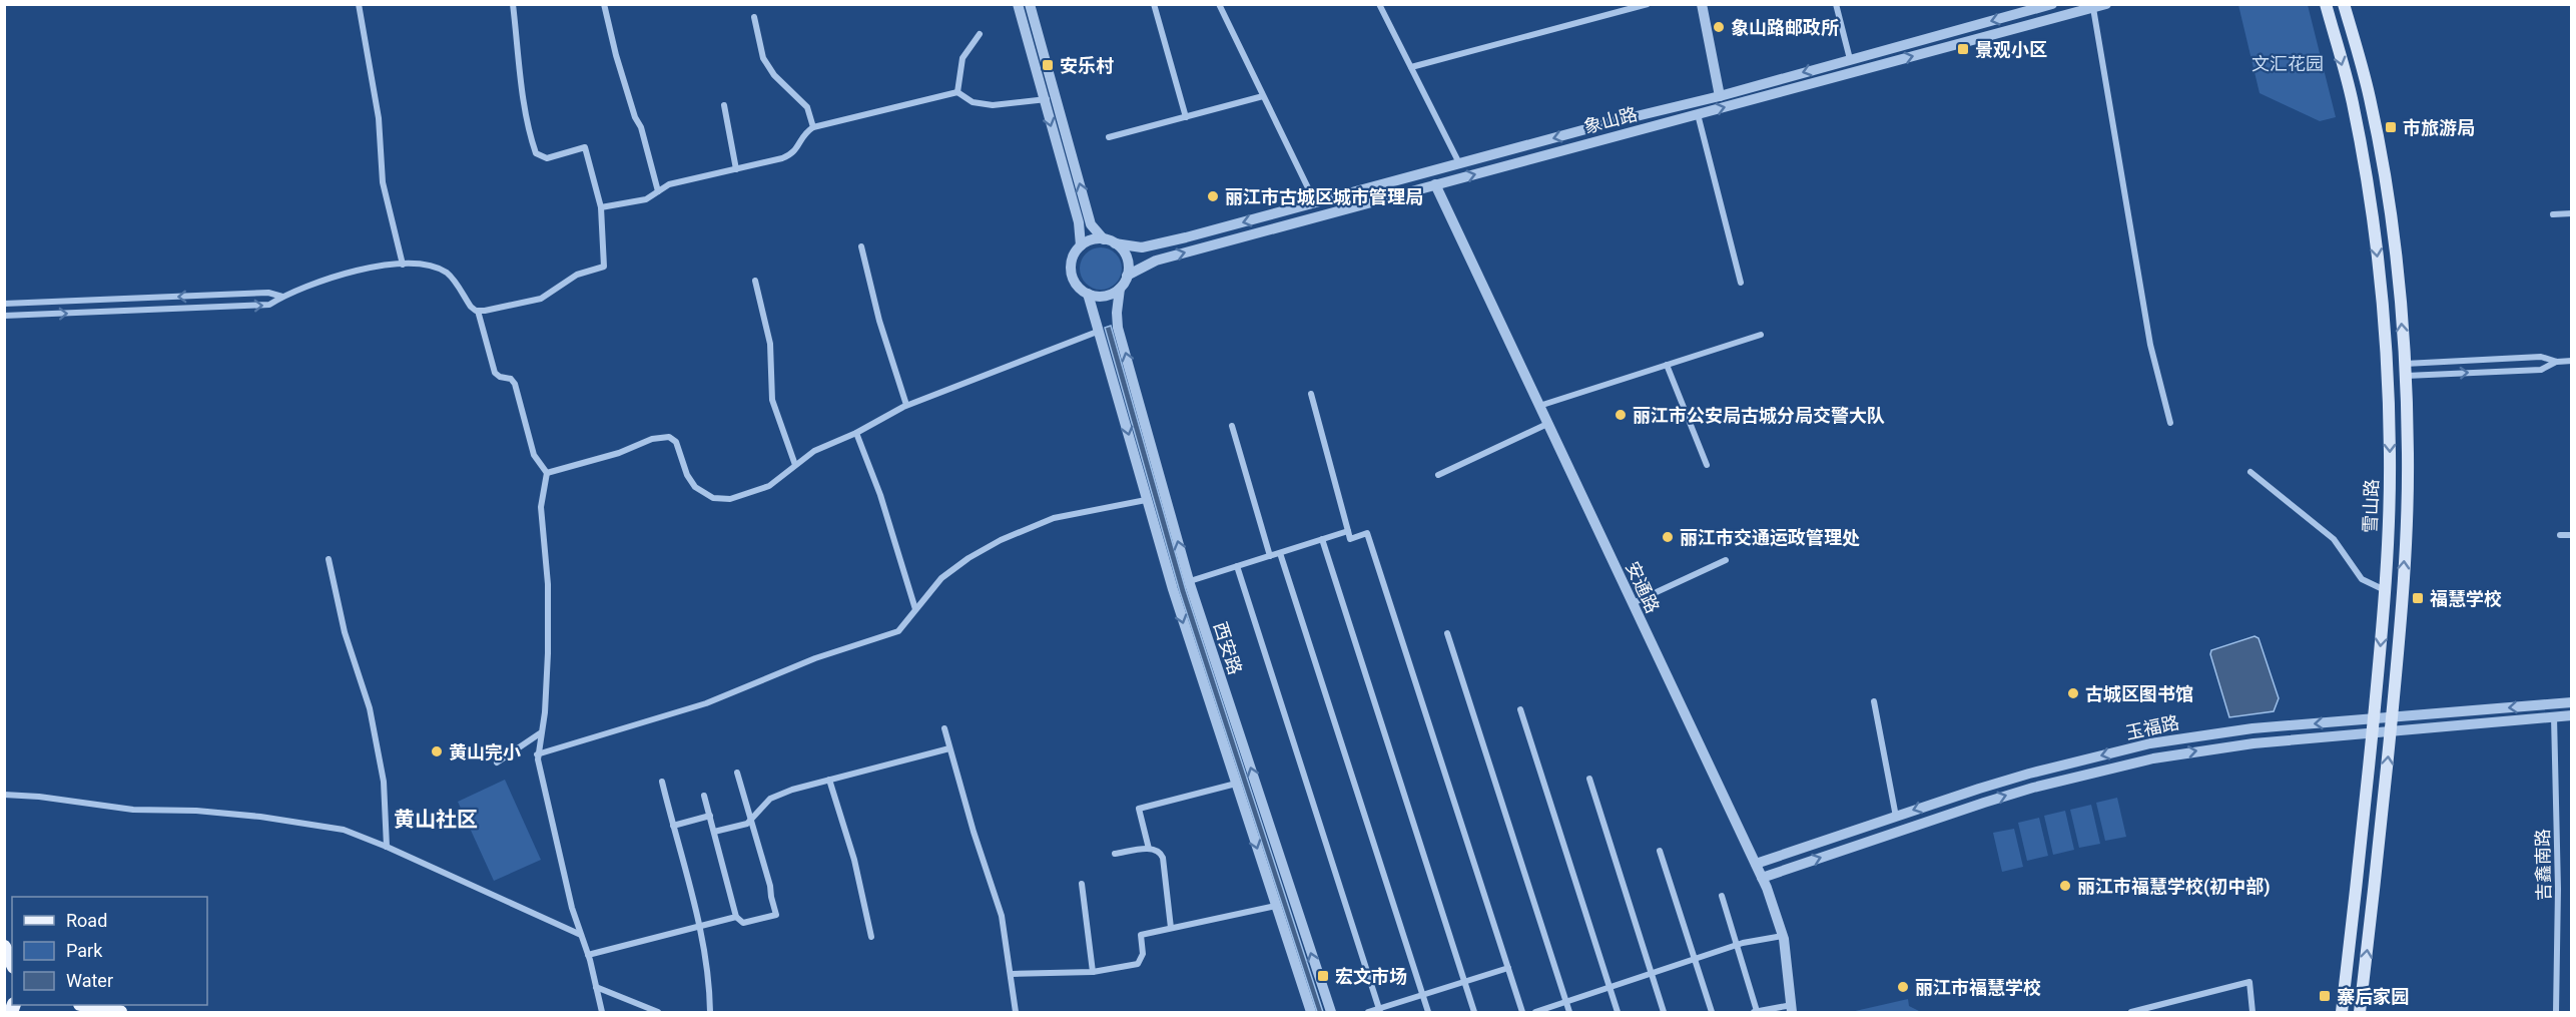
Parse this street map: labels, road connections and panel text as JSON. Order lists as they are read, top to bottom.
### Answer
{
  "streets": {
    "main road": ["雪山路"],
    "street": [
      "象山路",
      "安通路",
      "西安路",
      "玉福路",
      "吉鑫南路"
    ]
  },
  "crossings": [
    ["象山路", "安通路"],
    ["象山路", "西安路"],
    ["雪山路", "玉福路"],
    ["安通路", "玉福路"],
    ["玉福路", "吉鑫南路"]
  ],
  "districts": ["黄山社区"],
  "parks": ["文汇花园"],
  "places": {
    "other": [
      "象山路邮政所",
      "丽江市古城区城市管理局",
      "丽江市公安局古城分局交警大队",
      "丽江市交通运政管理处",
      "古城区图书馆",
      "黄山完小",
      "丽江市福慧学校(初中部)",
      "丽江市福慧学校"
    ],
    "transit": [
      "景观小区",
      "安乐村",
      "市旅游局",
      "福慧学校",
      "宏文市场",
      "寨后家园"
    ]
  },
  "legend": ["Road", "Park", "Water"]
}
